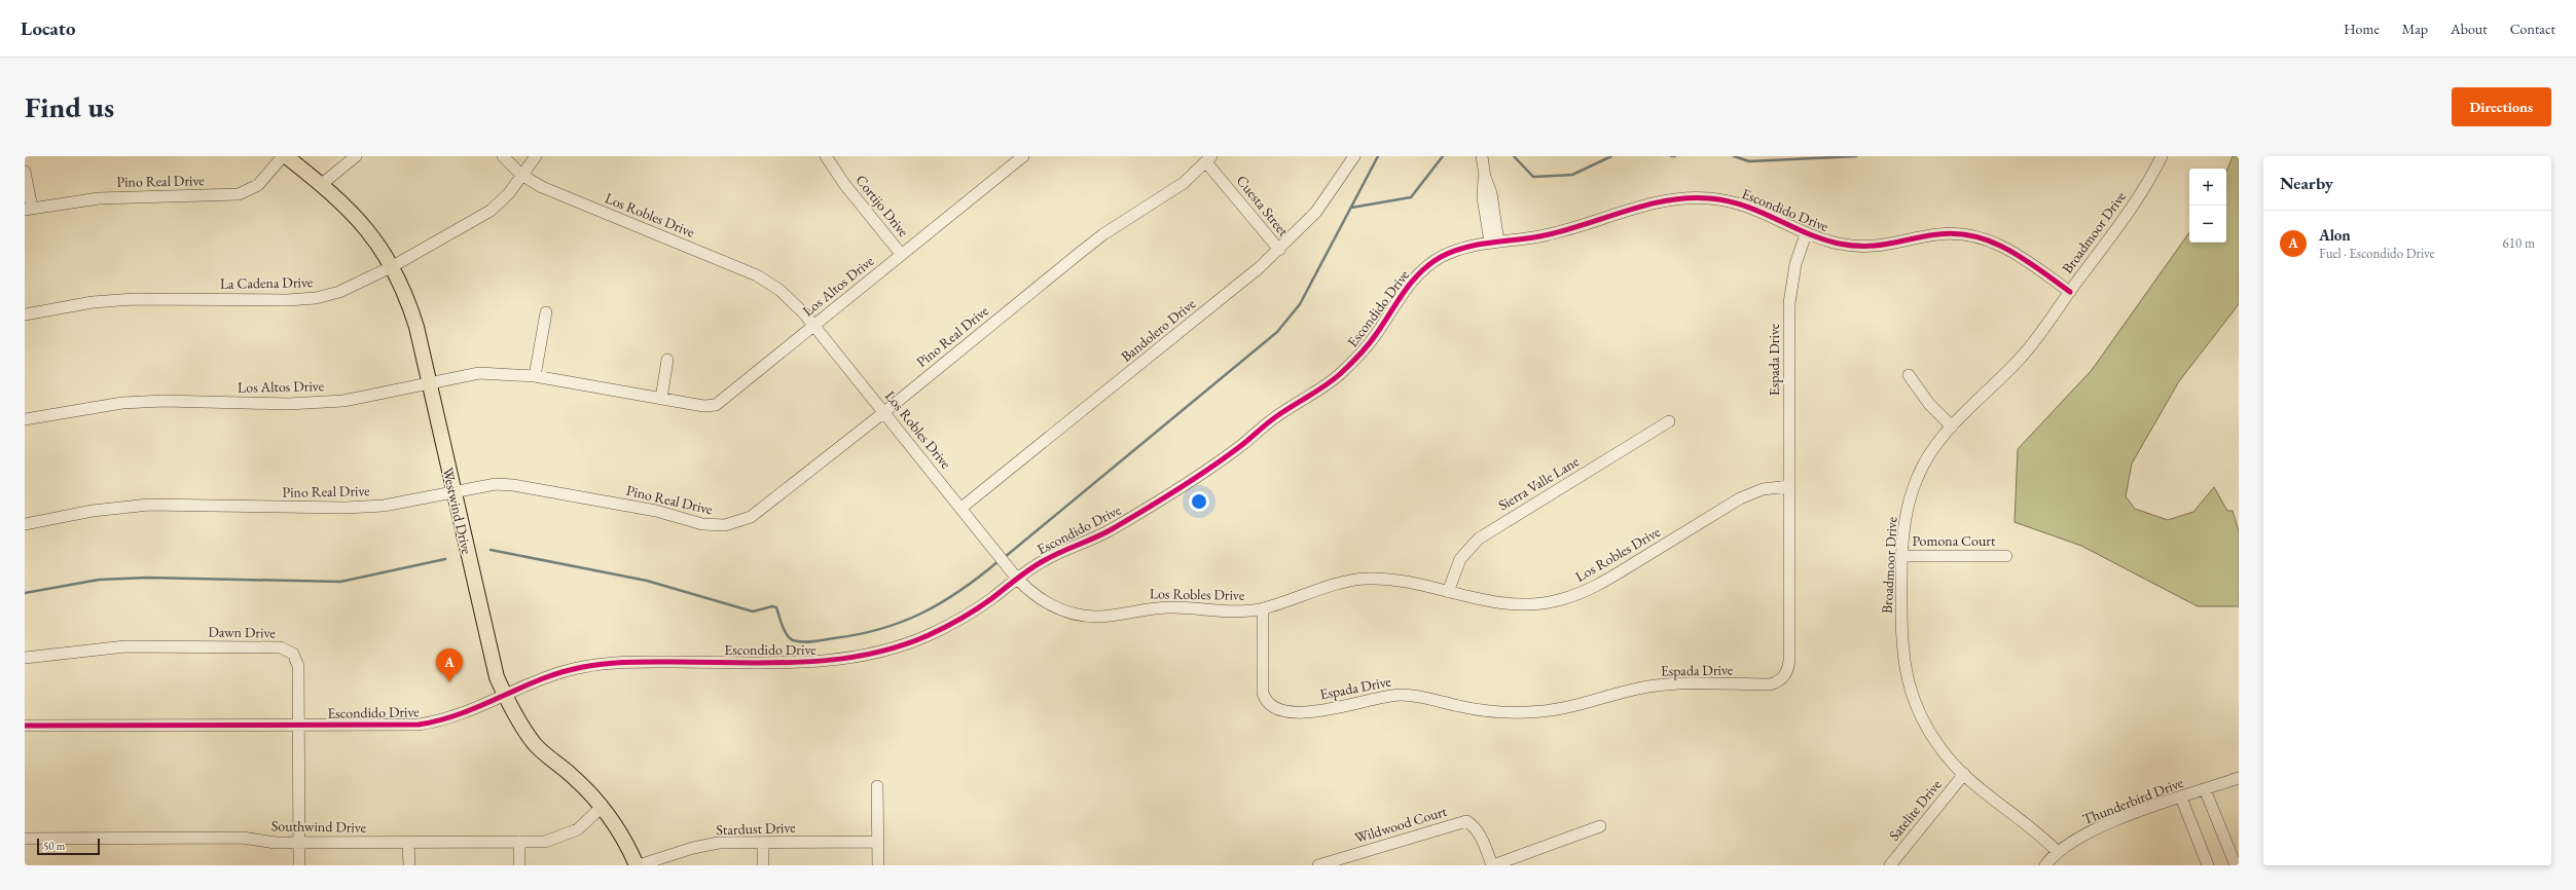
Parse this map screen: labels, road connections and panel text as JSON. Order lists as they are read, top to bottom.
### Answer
{
  "streets": {
    "main road": ["Westwind Drive"],
    "street": [
      "Pino Real Drive",
      "Cortijo Drive",
      "Cuesta Street",
      "Escondido Drive",
      "Los Robles Drive",
      "Broadmoor Drive",
      "La Cadena Drive",
      "Los Altos Drive",
      "Bandolero Drive",
      "Espada Drive",
      "Sierra Valle Lane",
      "Pomona Court",
      "Dawn Drive",
      "Thunderbird Drive",
      "Satelite Drive",
      "Wildwood Court",
      "Southwind Drive",
      "Stardust Drive"
    ]
  },
  "crossings": [
    ["Pino Real Drive", "Cuesta Street"],
    ["Pino Real Drive", "Los Robles Drive"],
    ["Pino Real Drive", "Westwind Drive"],
    ["Cortijo Drive", "Los Altos Drive"],
    ["Cuesta Street", "Bandolero Drive"],
    ["Escondido Drive", "Los Robles Drive"],
    ["Escondido Drive", "Broadmoor Drive"],
    ["Escondido Drive", "Espada Drive"],
    ["Escondido Drive", "Westwind Drive"],
    ["Escondido Drive", "Dawn Drive"],
    ["Los Robles Drive", "La Cadena Drive"],
    ["Los Robles Drive", "Los Altos Drive"],
    ["Los Robles Drive", "Bandolero Drive"],
    ["Los Robles Drive", "Espada Drive"],
    ["Los Robles Drive", "Sierra Valle Lane"],
    ["Broadmoor Drive", "Pomona Court"],
    ["Broadmoor Drive", "Thunderbird Drive"],
    ["Broadmoor Drive", "Satelite Drive"],
    ["La Cadena Drive", "Westwind Drive"],
    ["Los Altos Drive", "Westwind Drive"],
    ["Westwind Drive", "Southwind Drive"],
    ["Westwind Drive", "Stardust Drive"],
    ["Dawn Drive", "Southwind Drive"]
  ],
  "scale_bar": "50 m",
  "page": {
    "header": "Locato",
    "nav": [
      "Home",
      "Map",
      "About",
      "Contact"
    ],
    "buttons": "Directions",
    "title": "Find us",
    "heading": "Nearby",
    "map_buttons": ["+", "−"],
    "list": [
      {
        "mark": "A",
        "name": "Alon",
        "note": "Fuel · Escondido Drive",
        "value": "610 m"
      }
    ],
    "pins": "A",
    "scale": "50 m"
  }
}
